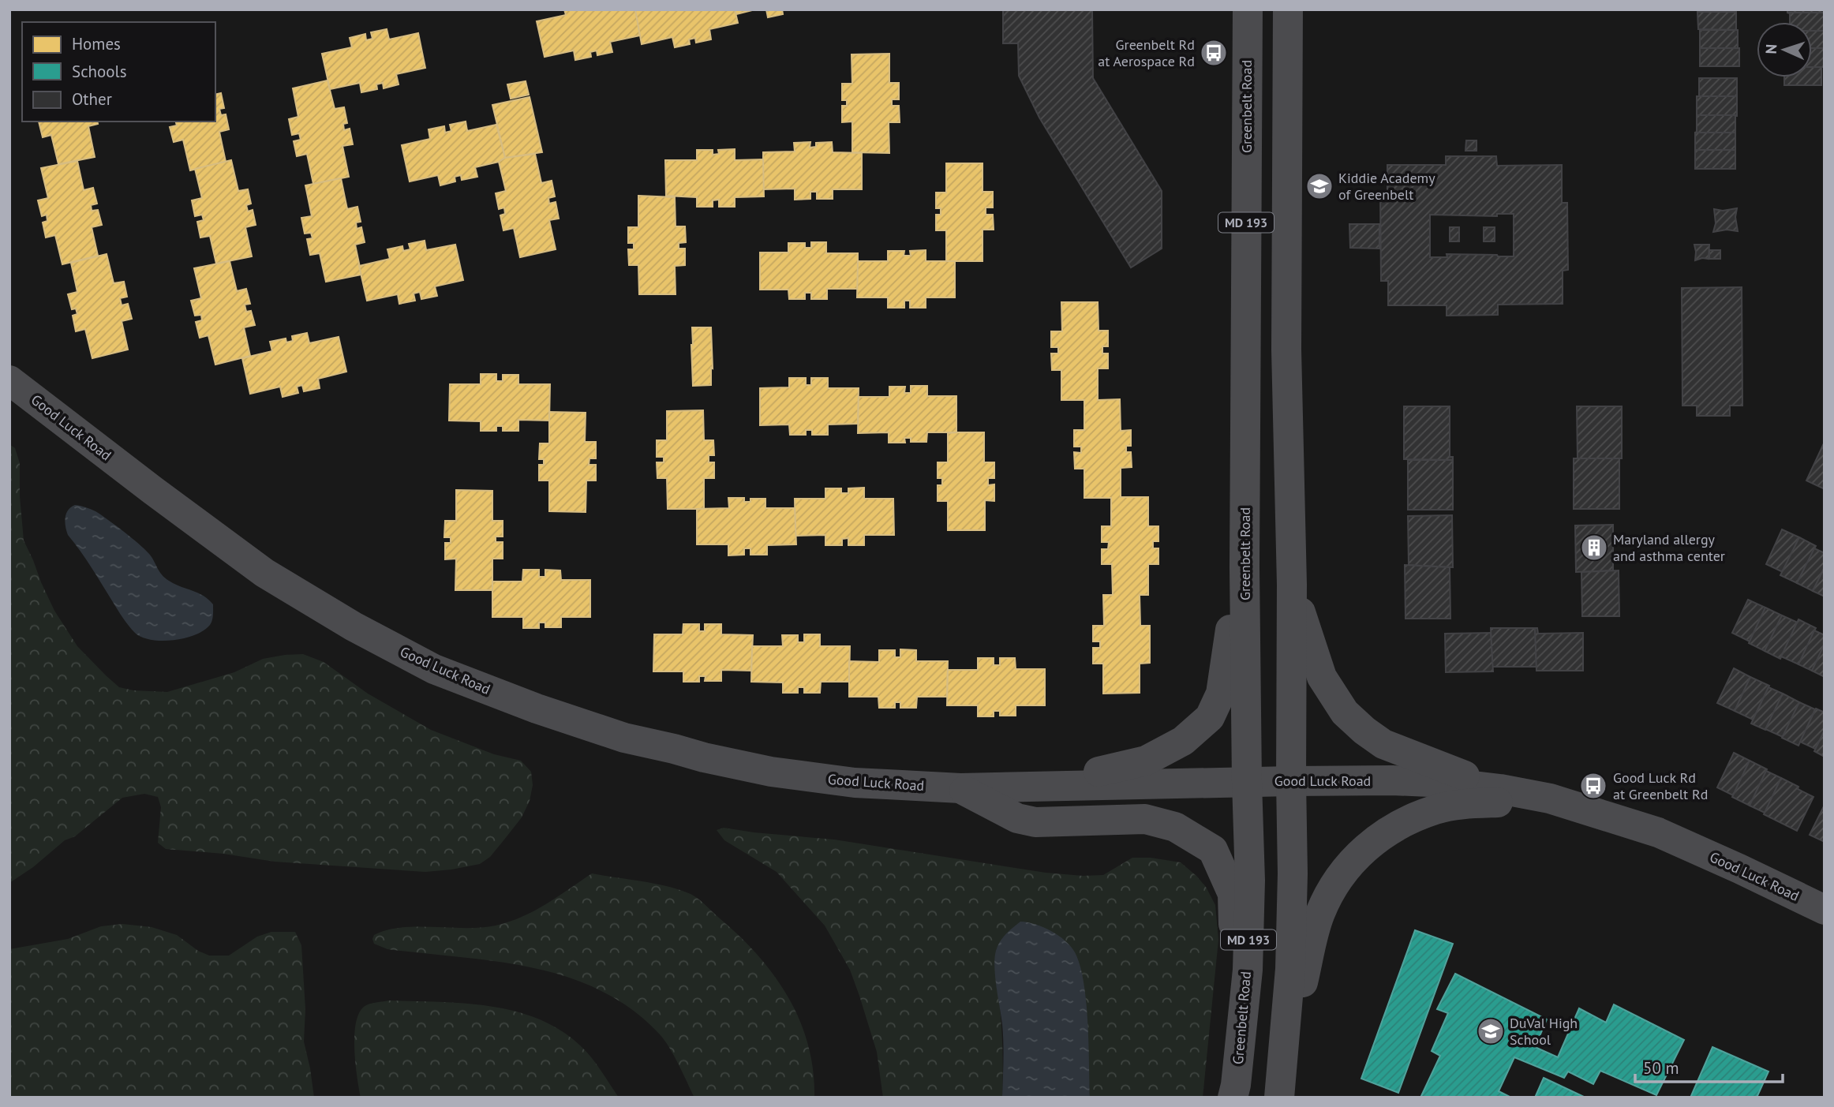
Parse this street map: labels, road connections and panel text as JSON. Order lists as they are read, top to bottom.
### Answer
{
  "streets": {
    "main road": ["Greenbelt Road", "MD 193", "Good Luck Road"]
  },
  "crossings": [
    ["Greenbelt Road", "Good Luck Road"],
    ["MD 193", "Good Luck Road"]
  ],
  "places": {
    "bus stop": ["Greenbelt Rd at Aerospace Rd", "Good Luck Rd at Greenbelt Rd"],
    "school or university": ["Kiddie Academy of Greenbelt", "DuVal High School"],
    "building": ["Maryland allergy and asthma center"]
  },
  "legend": ["Homes", "Schools", "Other"],
  "scale_bar": "50 m",
  "north": "left"
}
